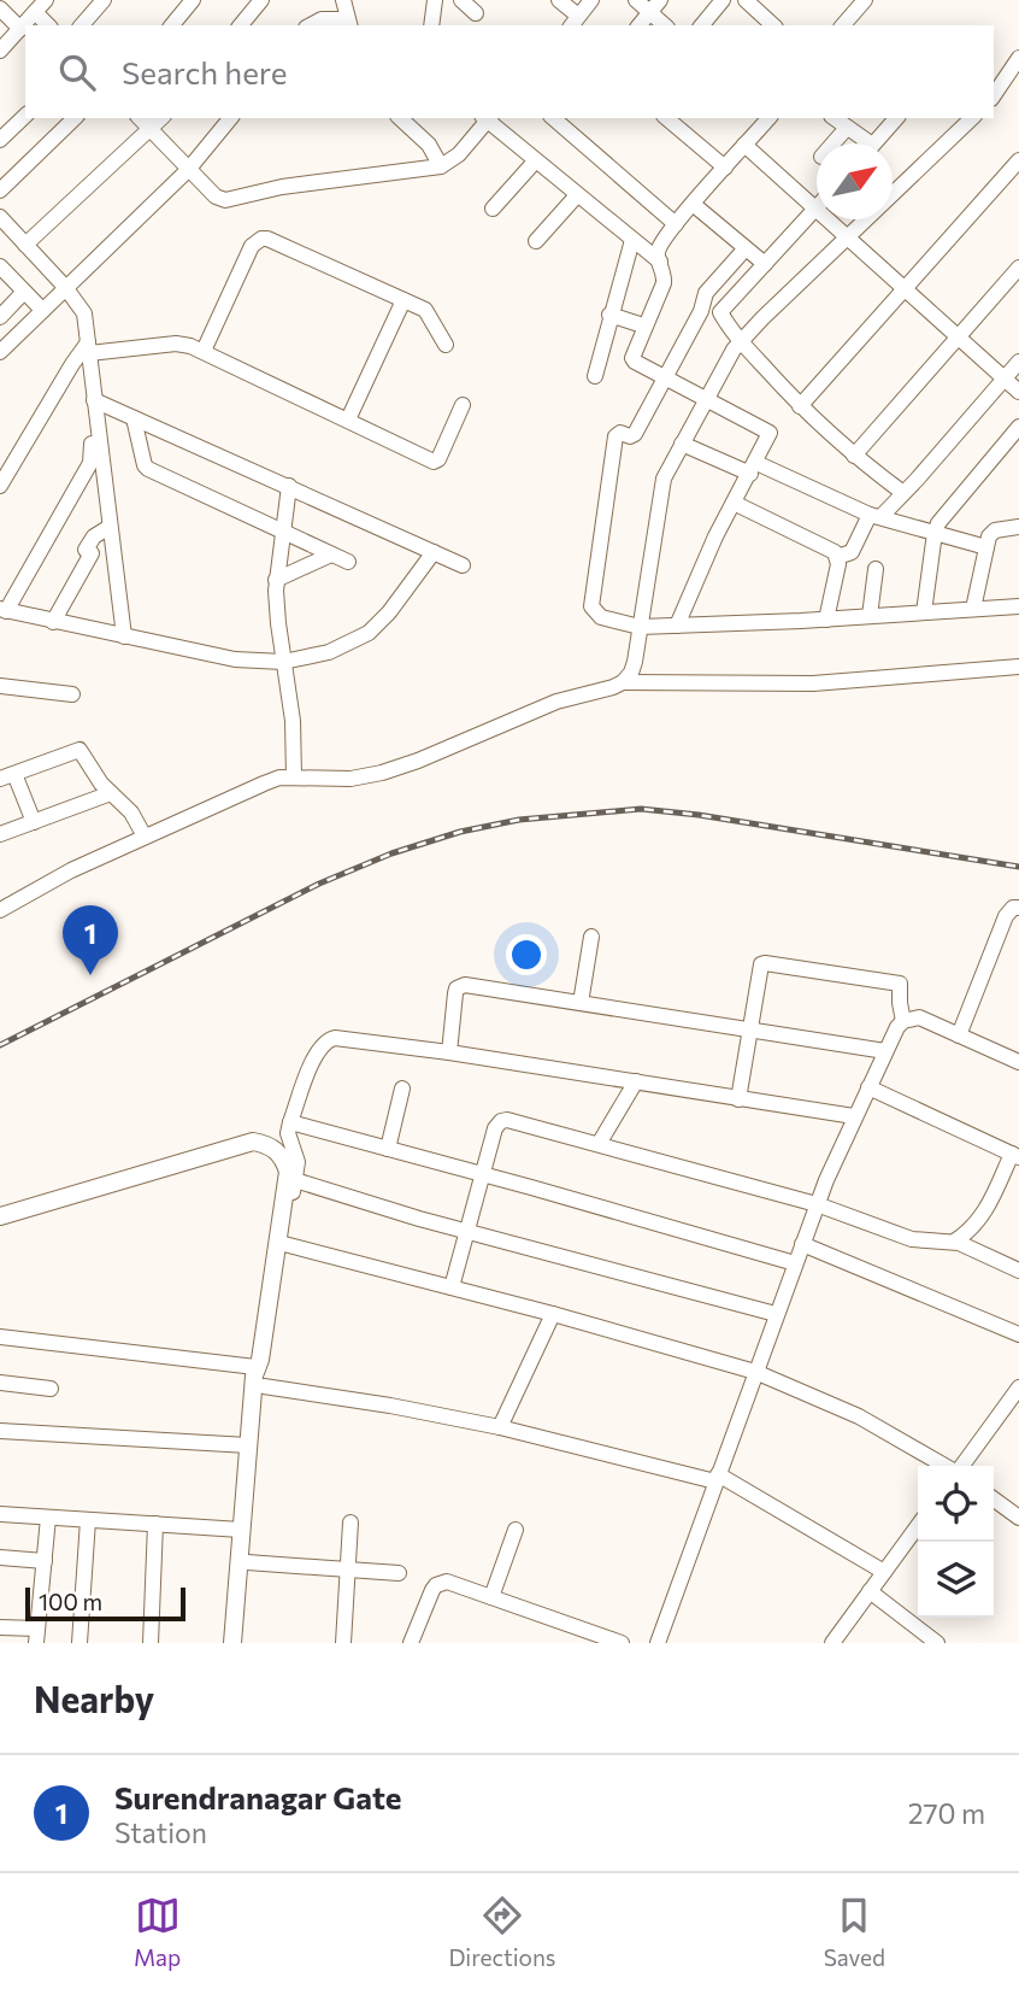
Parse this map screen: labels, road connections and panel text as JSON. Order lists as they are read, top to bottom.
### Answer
{
  "scale_bar": "100 m",
  "north": "top right",
  "page": {
    "search": "Search here",
    "pins": "1",
    "scale": "100 m",
    "heading": "Nearby",
    "list": [
      {
        "mark": "1",
        "name": "Surendranagar Gate",
        "note": "Station",
        "value": "270 m"
      }
    ],
    "nav": ["Map", "Directions", "Saved"]
  }
}
